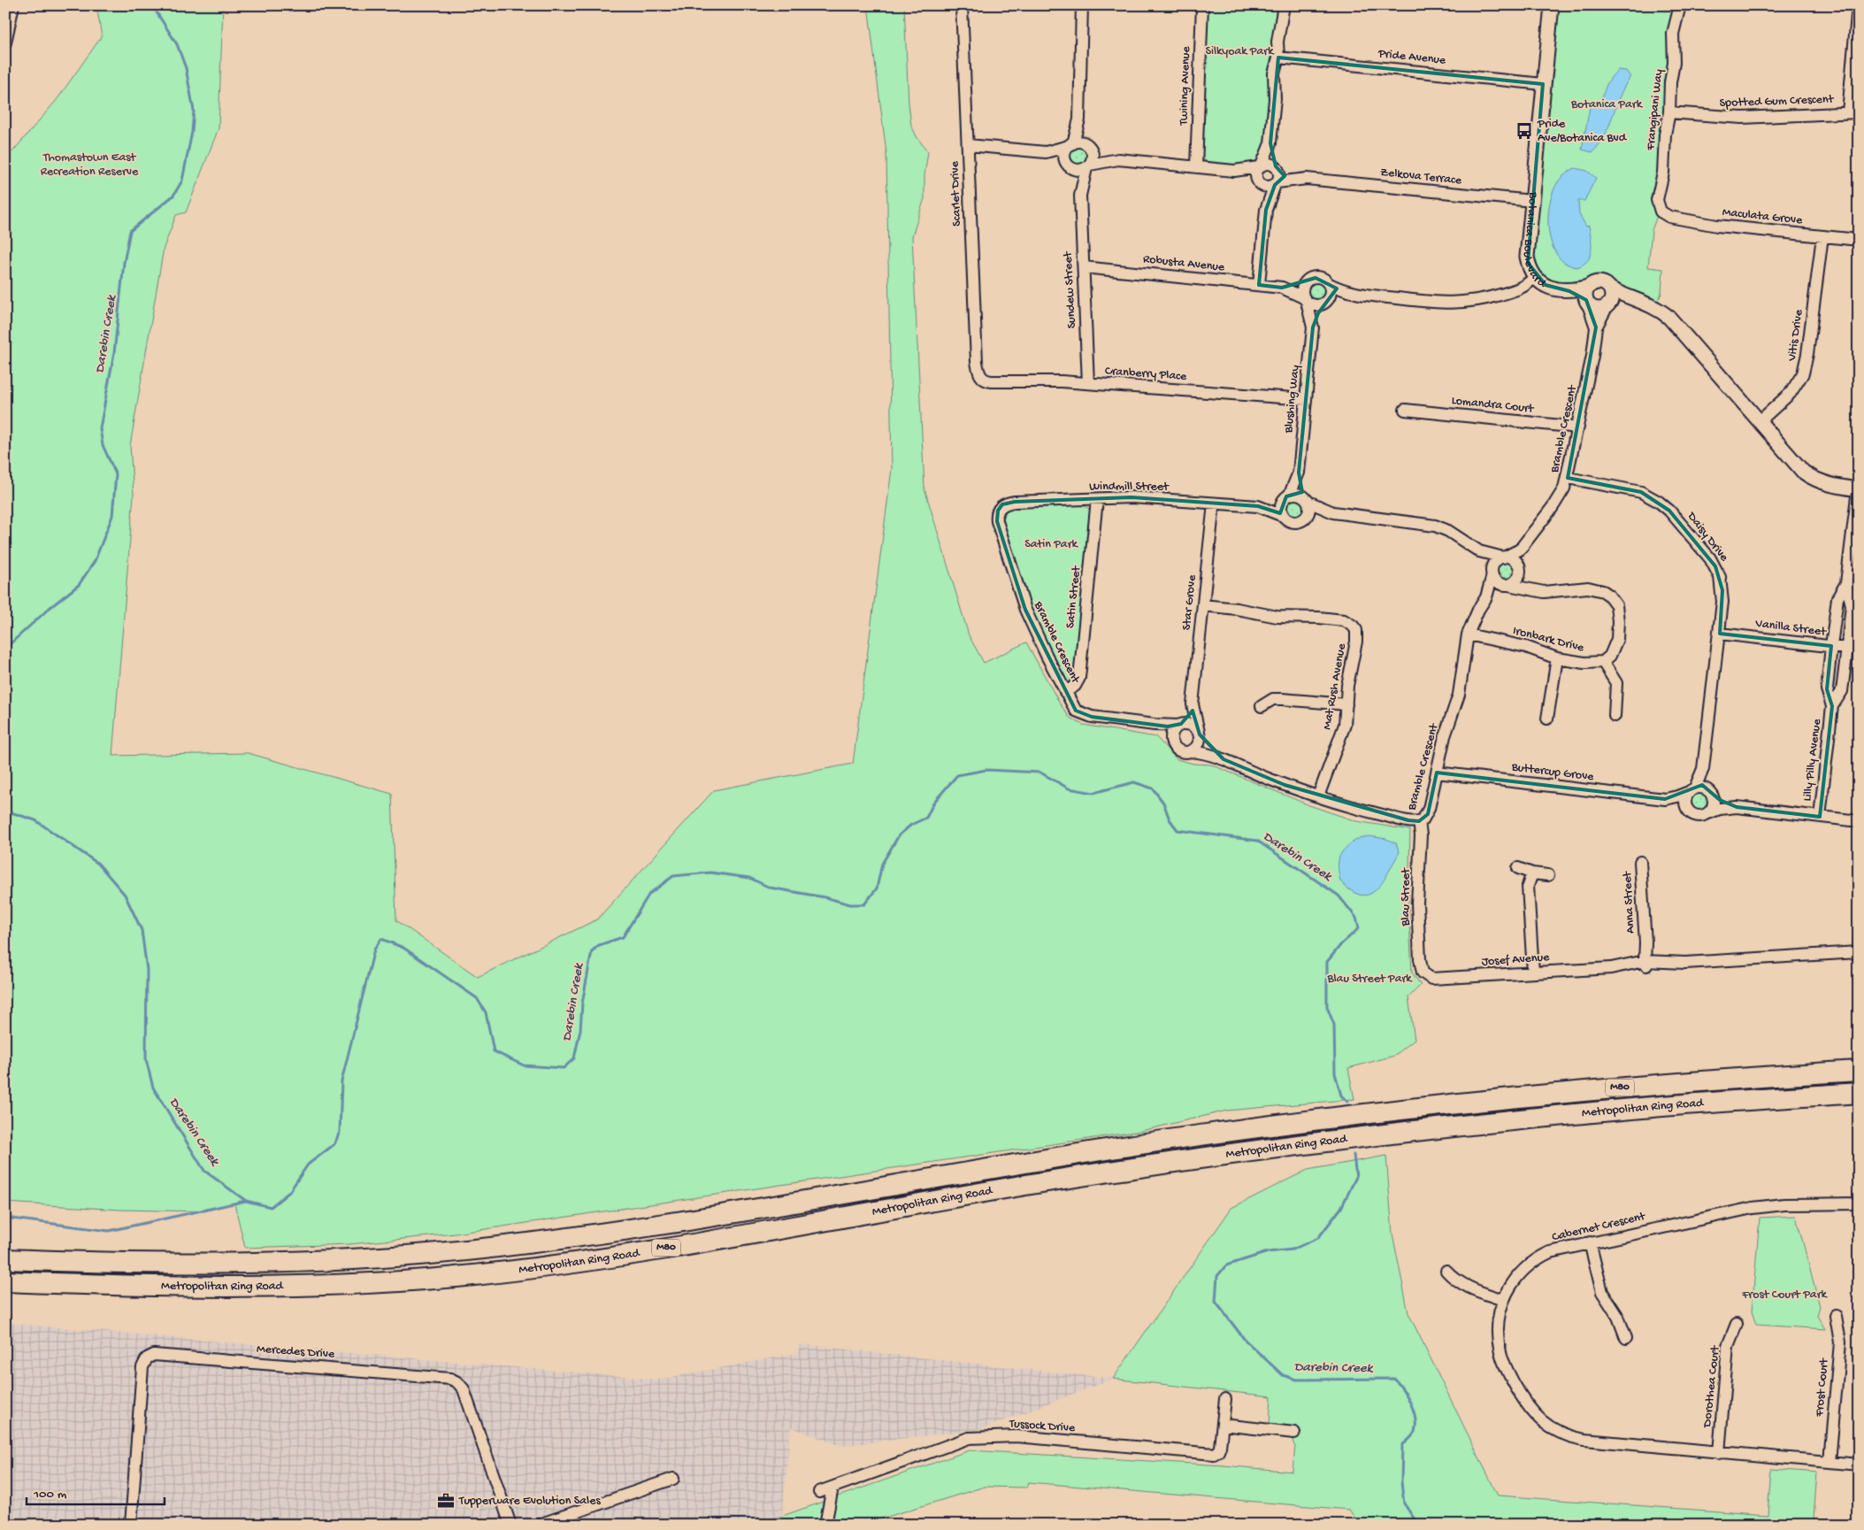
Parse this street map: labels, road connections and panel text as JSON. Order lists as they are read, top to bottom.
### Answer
{
  "streets": {
    "highway": ["M80", "Metropolitan Ring Road"],
    "street": [
      "Pride Avenue",
      "Twining Avenue",
      "Spotted Gum Crescent",
      "Frangipani Way",
      "Zelkova Terrace",
      "Scarlet Drive",
      "Maculata Grove",
      "Botanica Boulevard",
      "Robusta Avenue",
      "Sundew Street",
      "Vitis Drive",
      "Cranberry Place",
      "Blushing Way",
      "Lomandra Court",
      "Bramble Crescent",
      "Windmill Street",
      "Daisy Drive",
      "Satin Street",
      "Star Grove",
      "Vanilla Street",
      "Ironbark Drive",
      "Mat Rush Avenue",
      "Lilly Pilly Avenue",
      "Buttercup Grove",
      "Blau Street",
      "Anna Street",
      "Josef Avenue",
      "Cabernet Crescent",
      "Mercedes Drive",
      "Dorothea Court",
      "Frost Court",
      "Tussock Drive"
    ]
  },
  "crossings": [
    ["Pride Avenue", "Botanica Boulevard"],
    ["Spotted Gum Crescent", "Frangipani Way"],
    ["Frangipani Way", "Maculata Grove"],
    ["Zelkova Terrace", "Botanica Boulevard"],
    ["Scarlet Drive", "Cranberry Place"],
    ["Maculata Grove", "Vitis Drive"],
    ["Botanica Boulevard", "Bramble Crescent"],
    ["Robusta Avenue", "Sundew Street"],
    ["Robusta Avenue", "Blushing Way"],
    ["Sundew Street", "Cranberry Place"],
    ["Cranberry Place", "Blushing Way"],
    ["Blushing Way", "Windmill Street"],
    ["Lomandra Court", "Bramble Crescent"],
    ["Bramble Crescent", "Windmill Street"],
    ["Bramble Crescent", "Daisy Drive"],
    ["Bramble Crescent", "Satin Street"],
    ["Bramble Crescent", "Star Grove"],
    ["Bramble Crescent", "Ironbark Drive"],
    ["Bramble Crescent", "Mat Rush Avenue"],
    ["Bramble Crescent", "Buttercup Grove"],
    ["Bramble Crescent", "Blau Street"],
    ["Windmill Street", "Satin Street"],
    ["Windmill Street", "Star Grove"],
    ["Daisy Drive", "Vanilla Street"],
    ["Daisy Drive", "Buttercup Grove"],
    ["Star Grove", "Mat Rush Avenue"],
    ["Vanilla Street", "Lilly Pilly Avenue"],
    ["Blau Street", "Josef Avenue"],
    ["Anna Street", "Josef Avenue"],
    ["Cabernet Crescent", "Dorothea Court"],
    ["Cabernet Crescent", "Frost Court"]
  ],
  "water": ["Darebin Creek"],
  "parks": [
    "Silkyoak Park",
    "Botanica Park",
    "Thomastown East Recreation Reserve",
    "Satin Park",
    "Blau Street Park",
    "Frost Court Park"
  ],
  "places": {
    "bus stop": ["Pride Ave/Botanica Bvd"],
    "office": ["Tupperware Evolution Sales"]
  },
  "scale_bar": "100 m"
}
